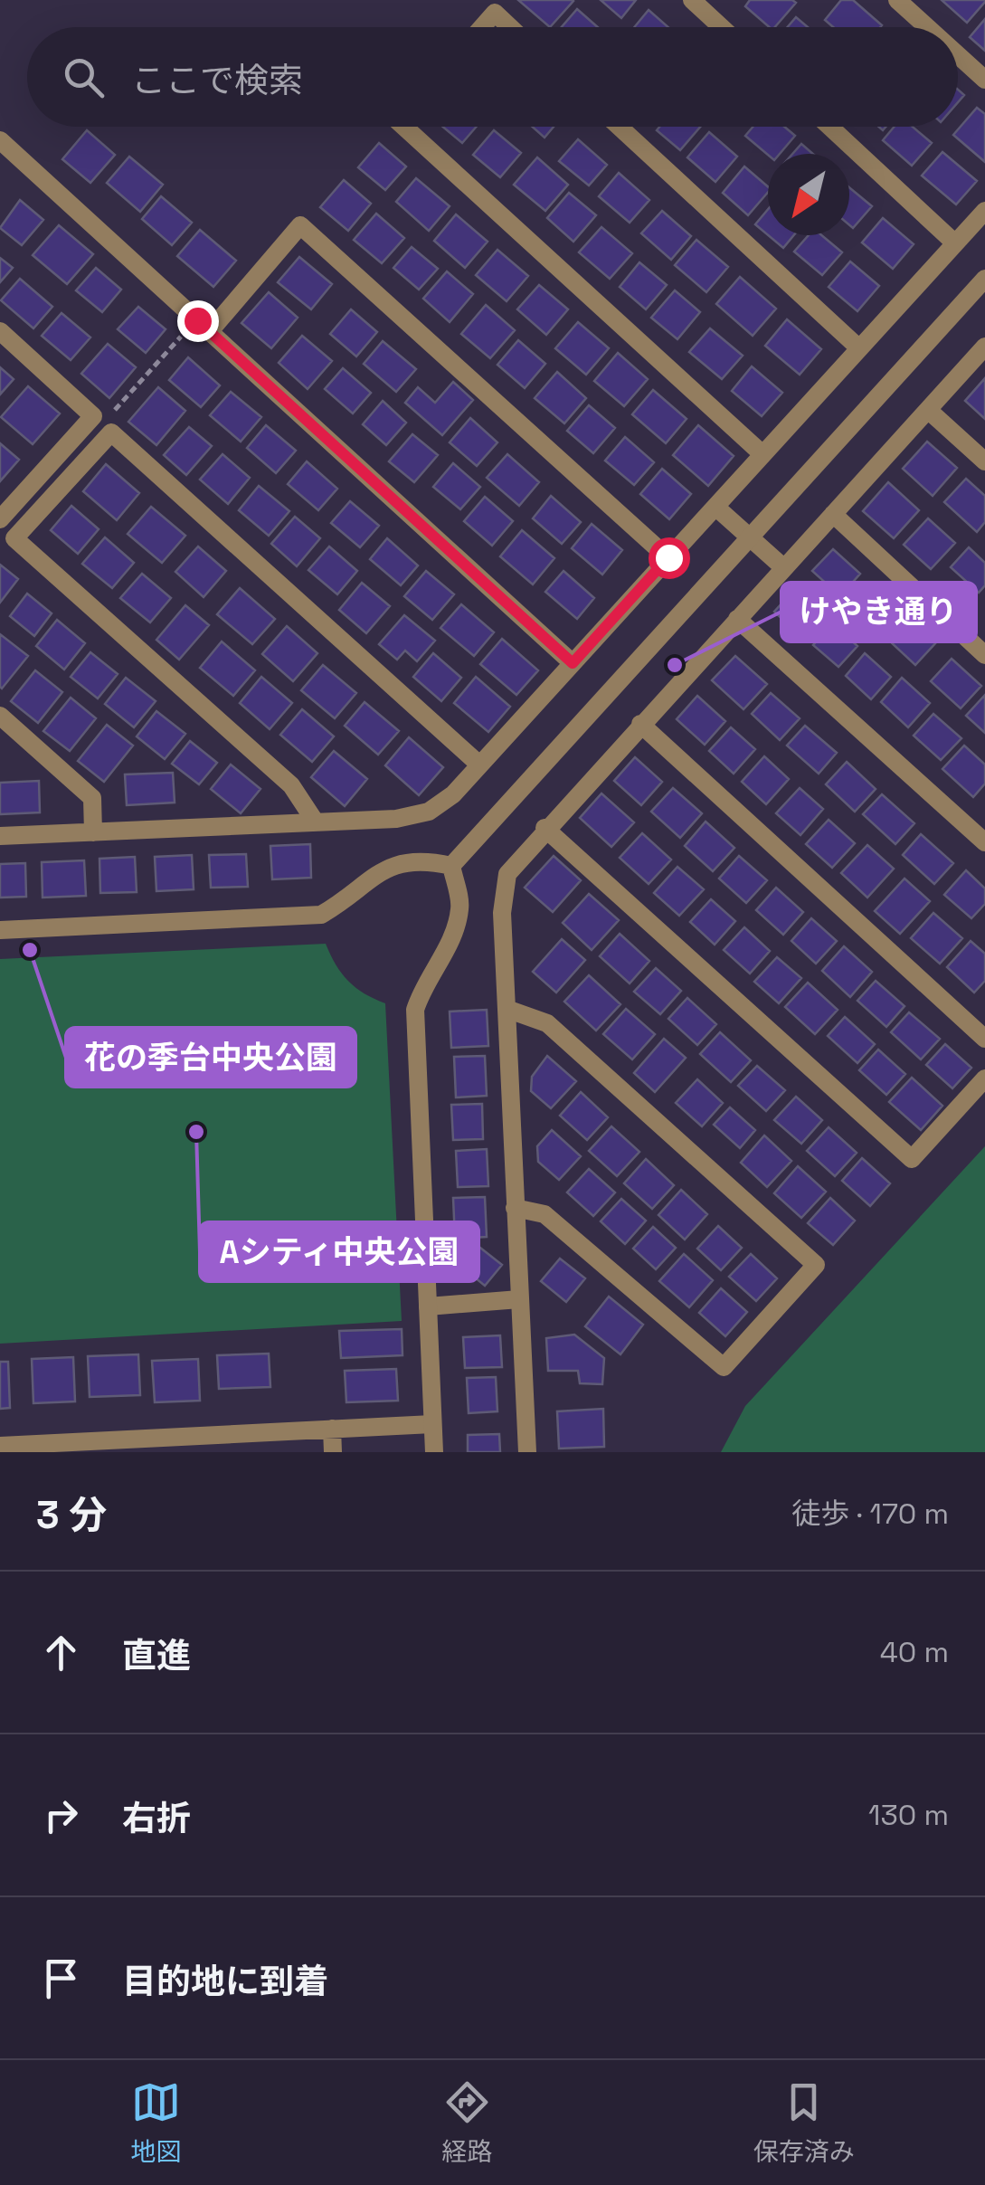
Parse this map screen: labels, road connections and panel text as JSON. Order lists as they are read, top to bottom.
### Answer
{
  "places": ["けやき通り", "花の季台中央公園", "Aシティ中央公園"],
  "north": "bottom left",
  "page": {
    "search": "ここで検索",
    "heading": ["3 分", "徒歩 · 170 m"],
    "list": [
      ["直進", "40 m"],
      ["右折", "130 m"],
      "目的地に到着"
    ],
    "nav": ["地図", "経路", "保存済み"]
  }
}
